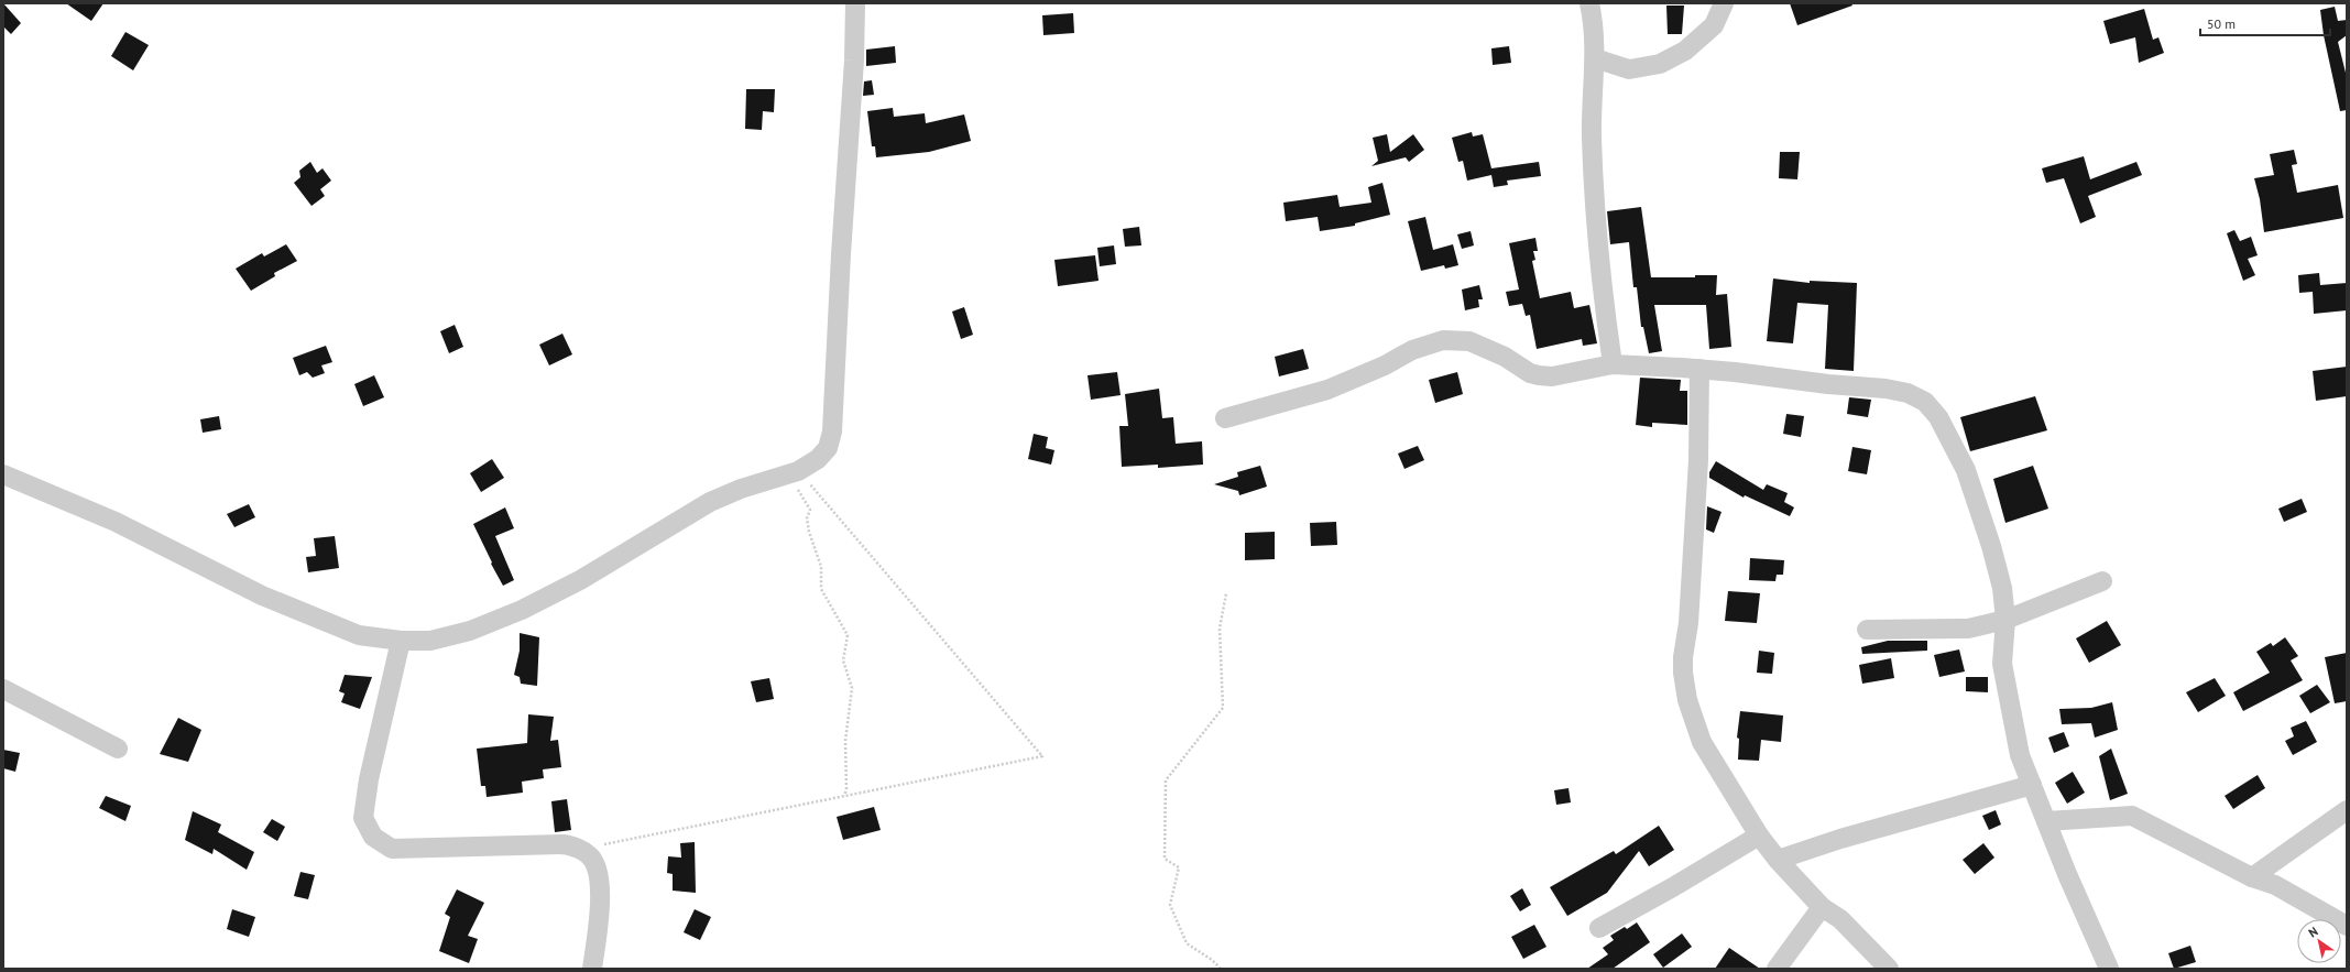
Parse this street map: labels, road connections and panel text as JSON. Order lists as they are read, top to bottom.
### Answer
{
  "scale_bar": "50 m",
  "north": "top left"
}
